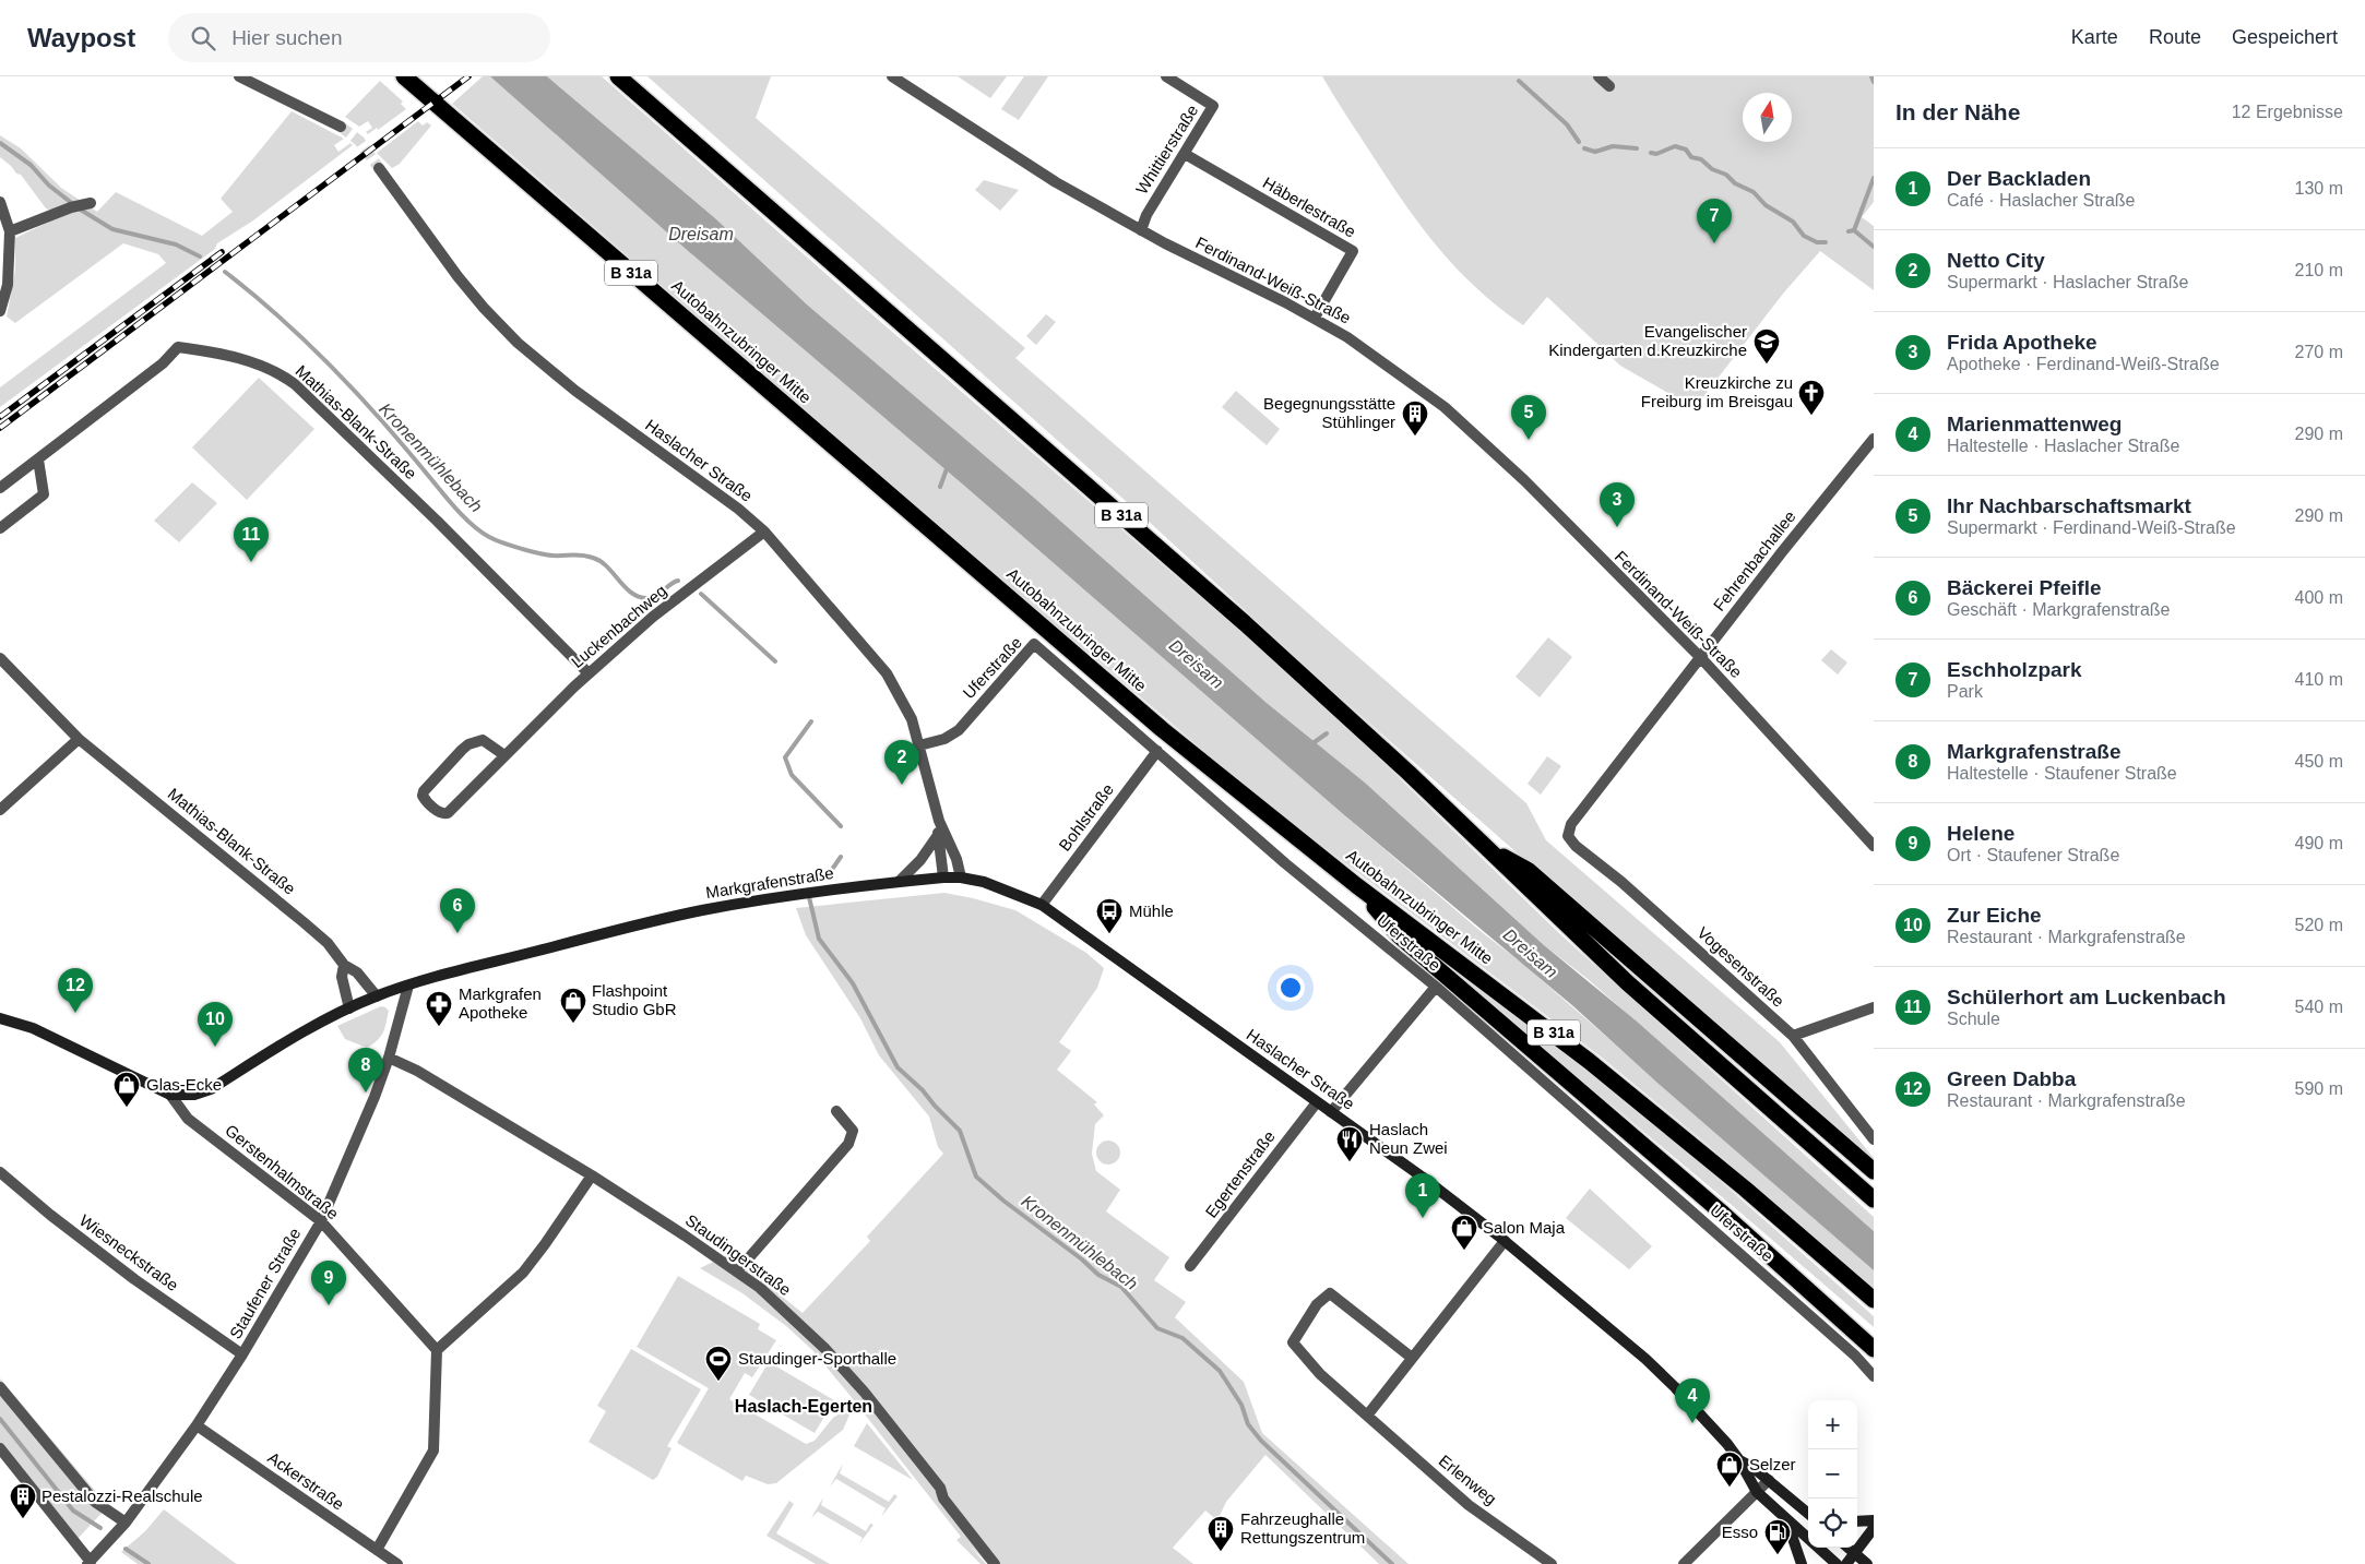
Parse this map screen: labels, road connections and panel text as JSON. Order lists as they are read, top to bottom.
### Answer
{
  "streets": {
    "highway": ["B 31a", "Autobahnzubringer Mitte"],
    "street": [
      "Whittierstraße",
      "Häberlestraße",
      "Ferdinand-Weiß-Straße",
      "Mathias-Blank-Straße",
      "Haslacher Straße",
      "Fehrenbachallee",
      "Luckenbachweg",
      "Uferstraße",
      "Bohlstraße",
      "Markgrafenstraße",
      "Vogesenstraße",
      "Gerstenhalmstraße",
      "Egertenstraße",
      "Wiesneckstraße",
      "Staudingerstraße",
      "Staufener Straße",
      "Erlenweg",
      "Ackerstraße"
    ]
  },
  "crossings": [
    ["Whittierstraße", "Häberlestraße"],
    ["Whittierstraße", "Ferdinand-Weiß-Straße"],
    ["Häberlestraße", "Ferdinand-Weiß-Straße"],
    ["Ferdinand-Weiß-Straße", "Fehrenbachallee"],
    ["Mathias-Blank-Straße", "Luckenbachweg"],
    ["Mathias-Blank-Straße", "Markgrafenstraße"],
    ["Haslacher Straße", "Luckenbachweg"],
    ["Haslacher Straße", "Uferstraße"],
    ["Haslacher Straße", "Bohlstraße"],
    ["Haslacher Straße", "Markgrafenstraße"],
    ["Haslacher Straße", "Egertenstraße"],
    ["Fehrenbachallee", "Vogesenstraße"],
    ["Uferstraße", "Bohlstraße"],
    ["Markgrafenstraße", "Gerstenhalmstraße"],
    ["Markgrafenstraße", "Staufener Straße"],
    ["Gerstenhalmstraße", "Staufener Straße"],
    ["Wiesneckstraße", "Staufener Straße"],
    ["Staudingerstraße", "Staufener Straße"],
    ["Staufener Straße", "Ackerstraße"]
  ],
  "districts": ["Haslach-Egerten"],
  "water": ["Dreisam", "Kronenmühlebach"],
  "places": {
    "school or university": ["Evangelischer Kindergarten d.Kreuzkirche"],
    "church": ["Kreuzkirche zu Freiburg im Breisgau"],
    "building": ["Begegnungsstätte Stühlinger", "Pestalozzi-Realschule", "Fahrzeughalle Rettungszentrum"],
    "bus stop": ["Mühle"],
    "shop": [
      "Flashpoint Studio GbR",
      "Glas-Ecke",
      "Salon Maja",
      "Selzer"
    ],
    "pharmacy": ["Markgrafen Apotheke"],
    "restaurant": ["Haslach Neun Zwei"],
    "sports": ["Staudinger-Sporthalle"],
    "fuel station": ["Esso"]
  },
  "north": "top",
  "page": {
    "header": "Waypost",
    "search": "Hier suchen",
    "nav": ["Karte", "Route", "Gespeichert"],
    "heading": ["In der Nähe", "12 Ergebnisse"],
    "list": [
      {
        "mark": "1",
        "name": "Der Backladen",
        "note": "Café · Haslacher Straße",
        "value": "130 m"
      },
      {
        "mark": "2",
        "name": "Netto City",
        "note": "Supermarkt · Haslacher Straße",
        "value": "210 m"
      },
      {
        "mark": "3",
        "name": "Frida Apotheke",
        "note": "Apotheke · Ferdinand-Weiß-Straße",
        "value": "270 m"
      },
      {
        "mark": "4",
        "name": "Marienmattenweg",
        "note": "Haltestelle · Haslacher Straße",
        "value": "290 m"
      },
      {
        "mark": "5",
        "name": "Ihr Nachbarschaftsmarkt",
        "note": "Supermarkt · Ferdinand-Weiß-Straße",
        "value": "290 m"
      },
      {
        "mark": "6",
        "name": "Bäckerei Pfeifle",
        "note": "Geschäft · Markgrafenstraße",
        "value": "400 m"
      },
      {
        "mark": "7",
        "name": "Eschholzpark",
        "note": "Park",
        "value": "410 m"
      },
      {
        "mark": "8",
        "name": "Markgrafenstraße",
        "note": "Haltestelle · Staufener Straße",
        "value": "450 m"
      },
      {
        "mark": "9",
        "name": "Helene",
        "note": "Ort · Staufener Straße",
        "value": "490 m"
      },
      {
        "mark": "10",
        "name": "Zur Eiche",
        "note": "Restaurant · Markgrafenstraße",
        "value": "520 m"
      },
      {
        "mark": "11",
        "name": "Schülerhort am Luckenbach",
        "note": "Schule",
        "value": "540 m"
      },
      {
        "mark": "12",
        "name": "Green Dabba",
        "note": "Restaurant · Markgrafenstraße",
        "value": "590 m"
      }
    ],
    "pins": [
      "7",
      "5",
      "3",
      "11",
      "2",
      "6",
      "12",
      "10",
      "8",
      "1",
      "9",
      "4"
    ],
    "map_buttons": ["+", "−"]
  }
}
